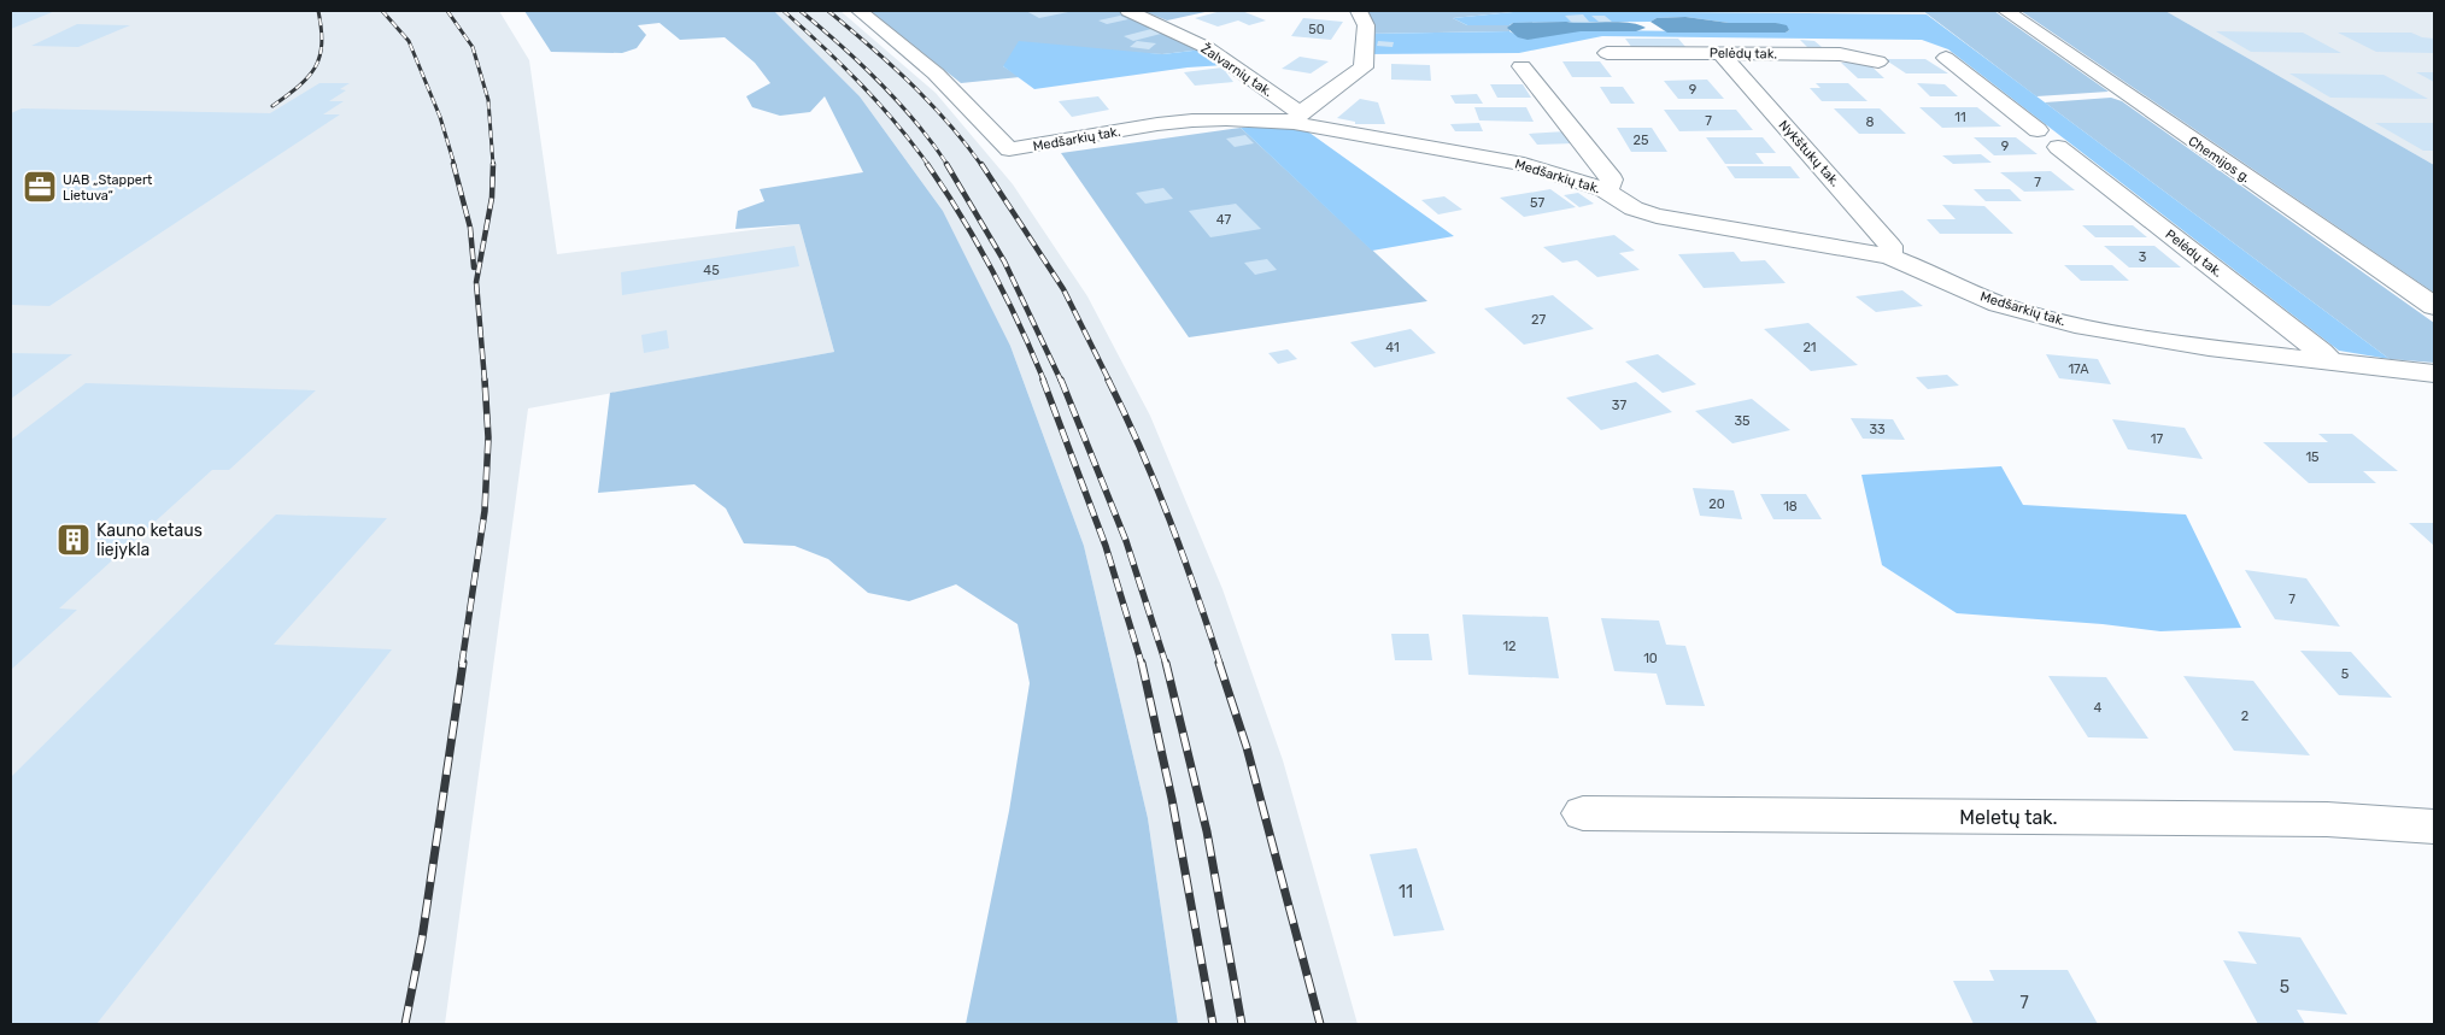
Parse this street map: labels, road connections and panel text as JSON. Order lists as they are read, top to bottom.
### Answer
{
  "streets": {
    "street": [
      "Pelėdų tak.",
      "Žalvarnių tak.",
      "Medšarkių tak.",
      "Nykštukų tak.",
      "Chemijos g.",
      "Meletų tak."
    ]
  },
  "crossings": [
    ["Pelėdų tak.", "Medšarkių tak."],
    ["Pelėdų tak.", "Nykštukų tak."],
    ["Žalvarnių tak.", "Medšarkių tak."],
    ["Medšarkių tak.", "Nykštukų tak."]
  ],
  "places": {
    "office": ["UAB „Stappert Lietuva“"],
    "building": ["Kauno ketaus liejykla"]
  },
  "house_numbers": [
    "50",
    "9",
    "11",
    "7",
    "8",
    "25",
    "9",
    "7",
    "57",
    "47",
    "3",
    "45",
    "27",
    "41",
    "21",
    "17A",
    "37",
    "35",
    "33",
    "17",
    "15",
    "20",
    "18",
    "7",
    "12",
    "10",
    "5",
    "4",
    "2",
    "11",
    "5",
    "7"
  ]
}
